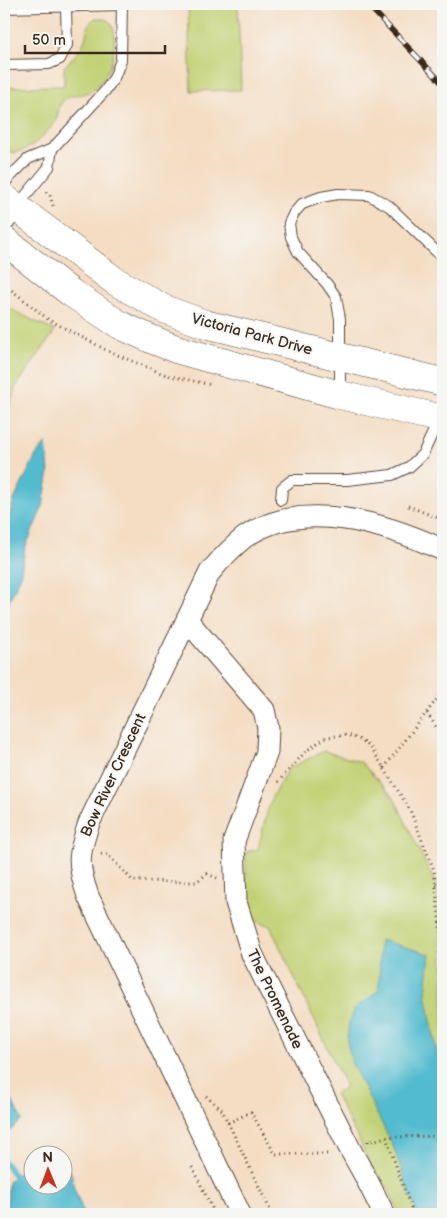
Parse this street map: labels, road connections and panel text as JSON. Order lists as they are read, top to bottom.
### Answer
{
  "streets": {
    "street": ["Victoria Park Drive", "Bow River Crescent", "The Promenade"]
  },
  "crossings": [
    ["Bow River Crescent", "The Promenade"]
  ],
  "scale_bar": "50 m",
  "north": "top"
}
